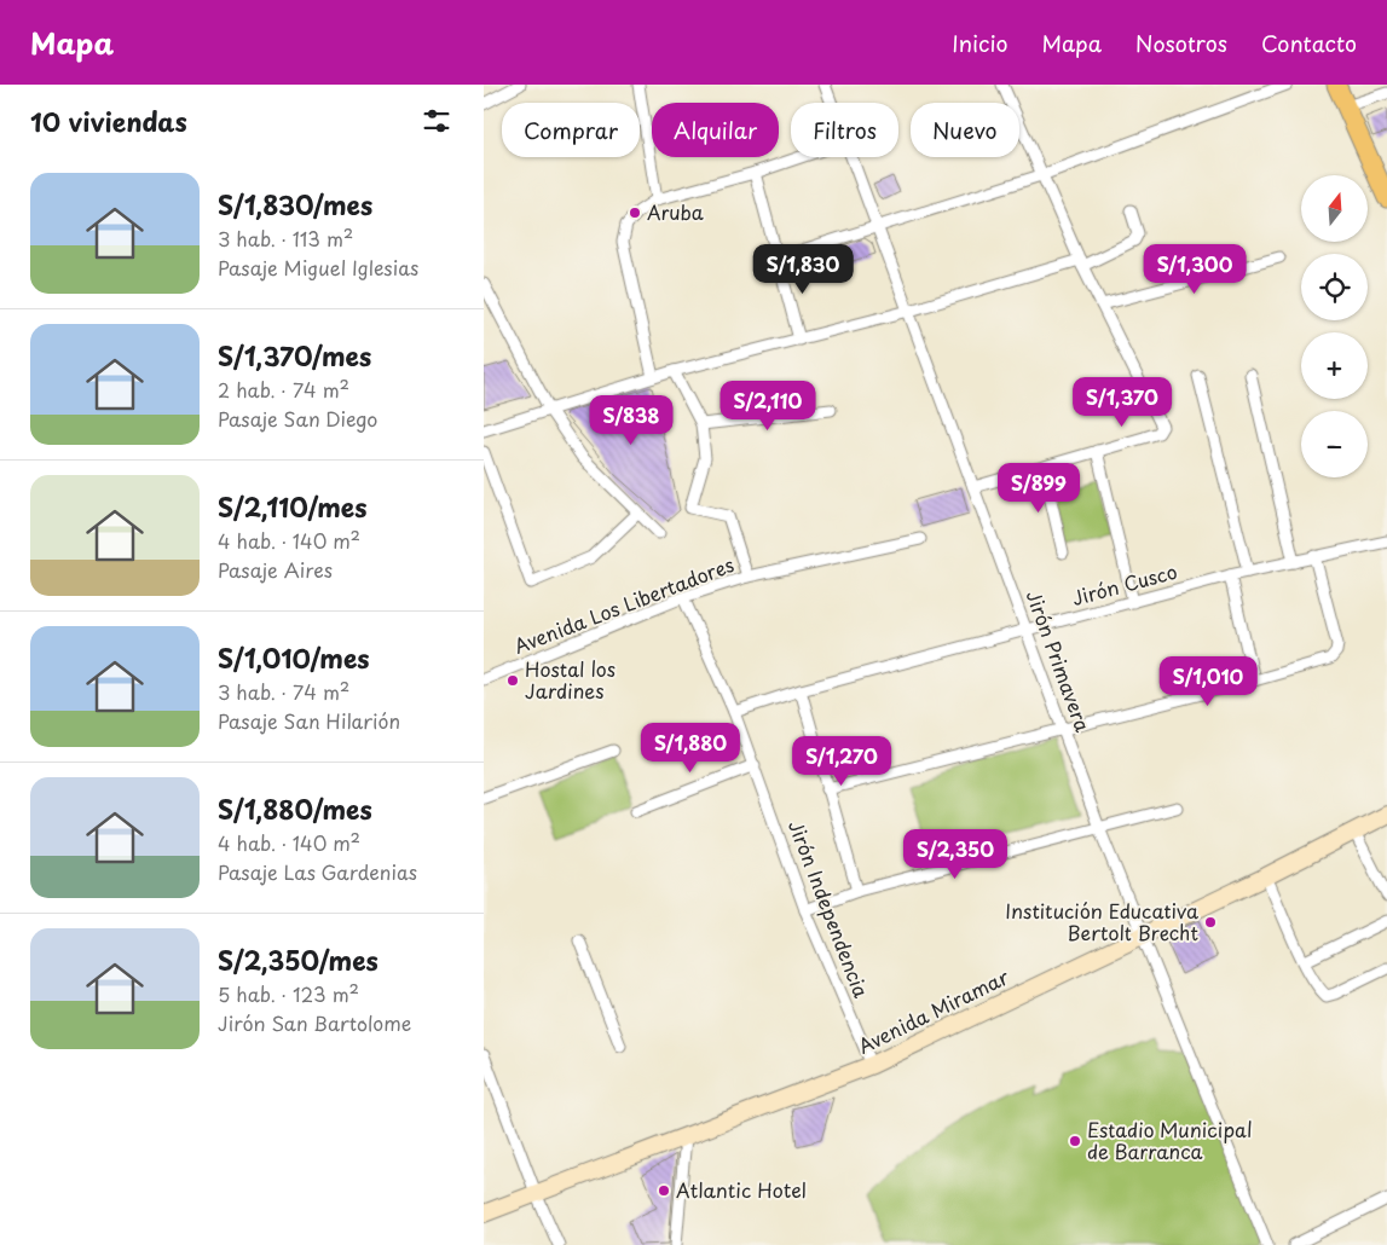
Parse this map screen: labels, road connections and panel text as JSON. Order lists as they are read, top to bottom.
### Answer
{
  "streets": {
    "street": [
      "Jirón Cusco",
      "Avenida Los Libertadores",
      "Jirón Primavera",
      "Jirón Independencia",
      "Avenida Miramar"
    ]
  },
  "crossings": [
    ["Jirón Cusco", "Jirón Primavera"],
    ["Jirón Cusco", "Jirón Independencia"],
    ["Avenida Los Libertadores", "Jirón Independencia"],
    ["Jirón Primavera", "Avenida Miramar"],
    ["Jirón Independencia", "Avenida Miramar"]
  ],
  "places": [
    "Aruba",
    "Hostal los Jardines",
    "Institución Educativa Bertolt Brecht",
    "Estadio Municipal de Barranca",
    "Atlantic Hotel"
  ],
  "north": "top",
  "page": {
    "header": "Mapa",
    "nav": [
      "Inicio",
      "Mapa",
      "Nosotros",
      "Contacto"
    ],
    "heading": "10 viviendas",
    "chip": [
      "Comprar",
      "Alquilar",
      "Filtros",
      "Nuevo"
    ],
    "list": [
      {
        "name": "S/1,830/mes",
        "note": "3 hab. · 113 m² · Pasaje Miguel Iglesias"
      },
      {
        "name": "S/1,370/mes",
        "note": "2 hab. · 74 m² · Pasaje San Diego"
      },
      {
        "name": "S/2,110/mes",
        "note": "4 hab. · 140 m² · Pasaje Aires"
      },
      {
        "name": "S/1,010/mes",
        "note": "3 hab. · 74 m² · Pasaje San Hilarión"
      },
      {
        "name": "S/1,880/mes",
        "note": "4 hab. · 140 m² · Pasaje Las Gardenias"
      },
      {
        "name": "S/2,350/mes",
        "note": "5 hab. · 123 m² · Jirón San Bartolome"
      }
    ],
    "map_buttons": ["+", "−"],
    "price": [
      "S/1,830",
      "S/1,300",
      "S/1,370",
      "S/2,110",
      "S/838",
      "S/899",
      "S/1,010",
      "S/1,880",
      "S/1,270",
      "S/2,350"
    ]
  }
}
